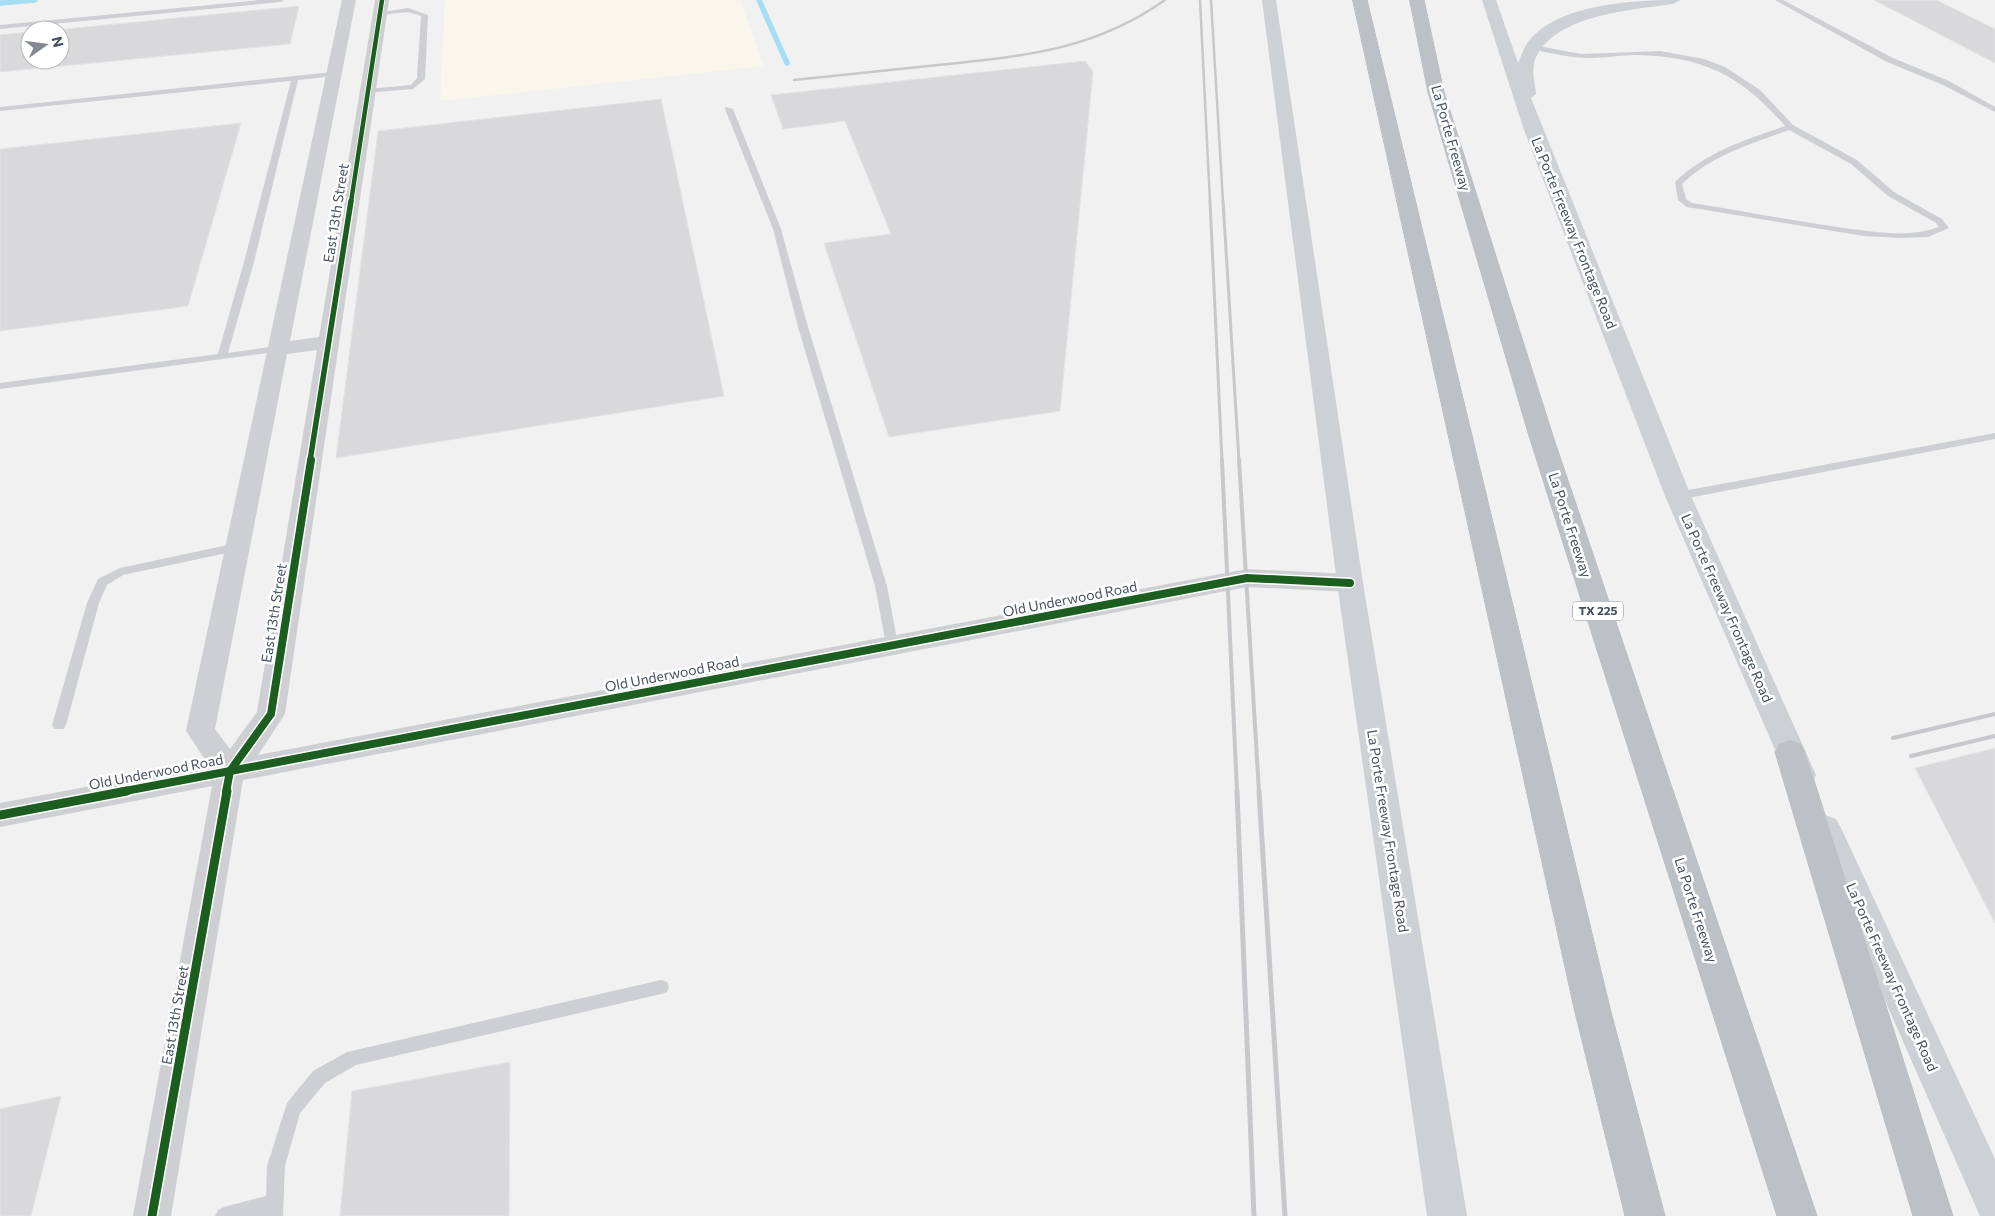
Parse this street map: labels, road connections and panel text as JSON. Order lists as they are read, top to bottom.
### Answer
{
  "streets": {
    "highway": ["La Porte Freeway", "TX 225"],
    "main road": ["La Porte Freeway Frontage Road"],
    "street": ["East 13th Street", "Old Underwood Road"]
  },
  "crossings": [
    ["East 13th Street", "Old Underwood Road"],
    ["La Porte Freeway Frontage Road", "Old Underwood Road"]
  ],
  "north": "right"
}
